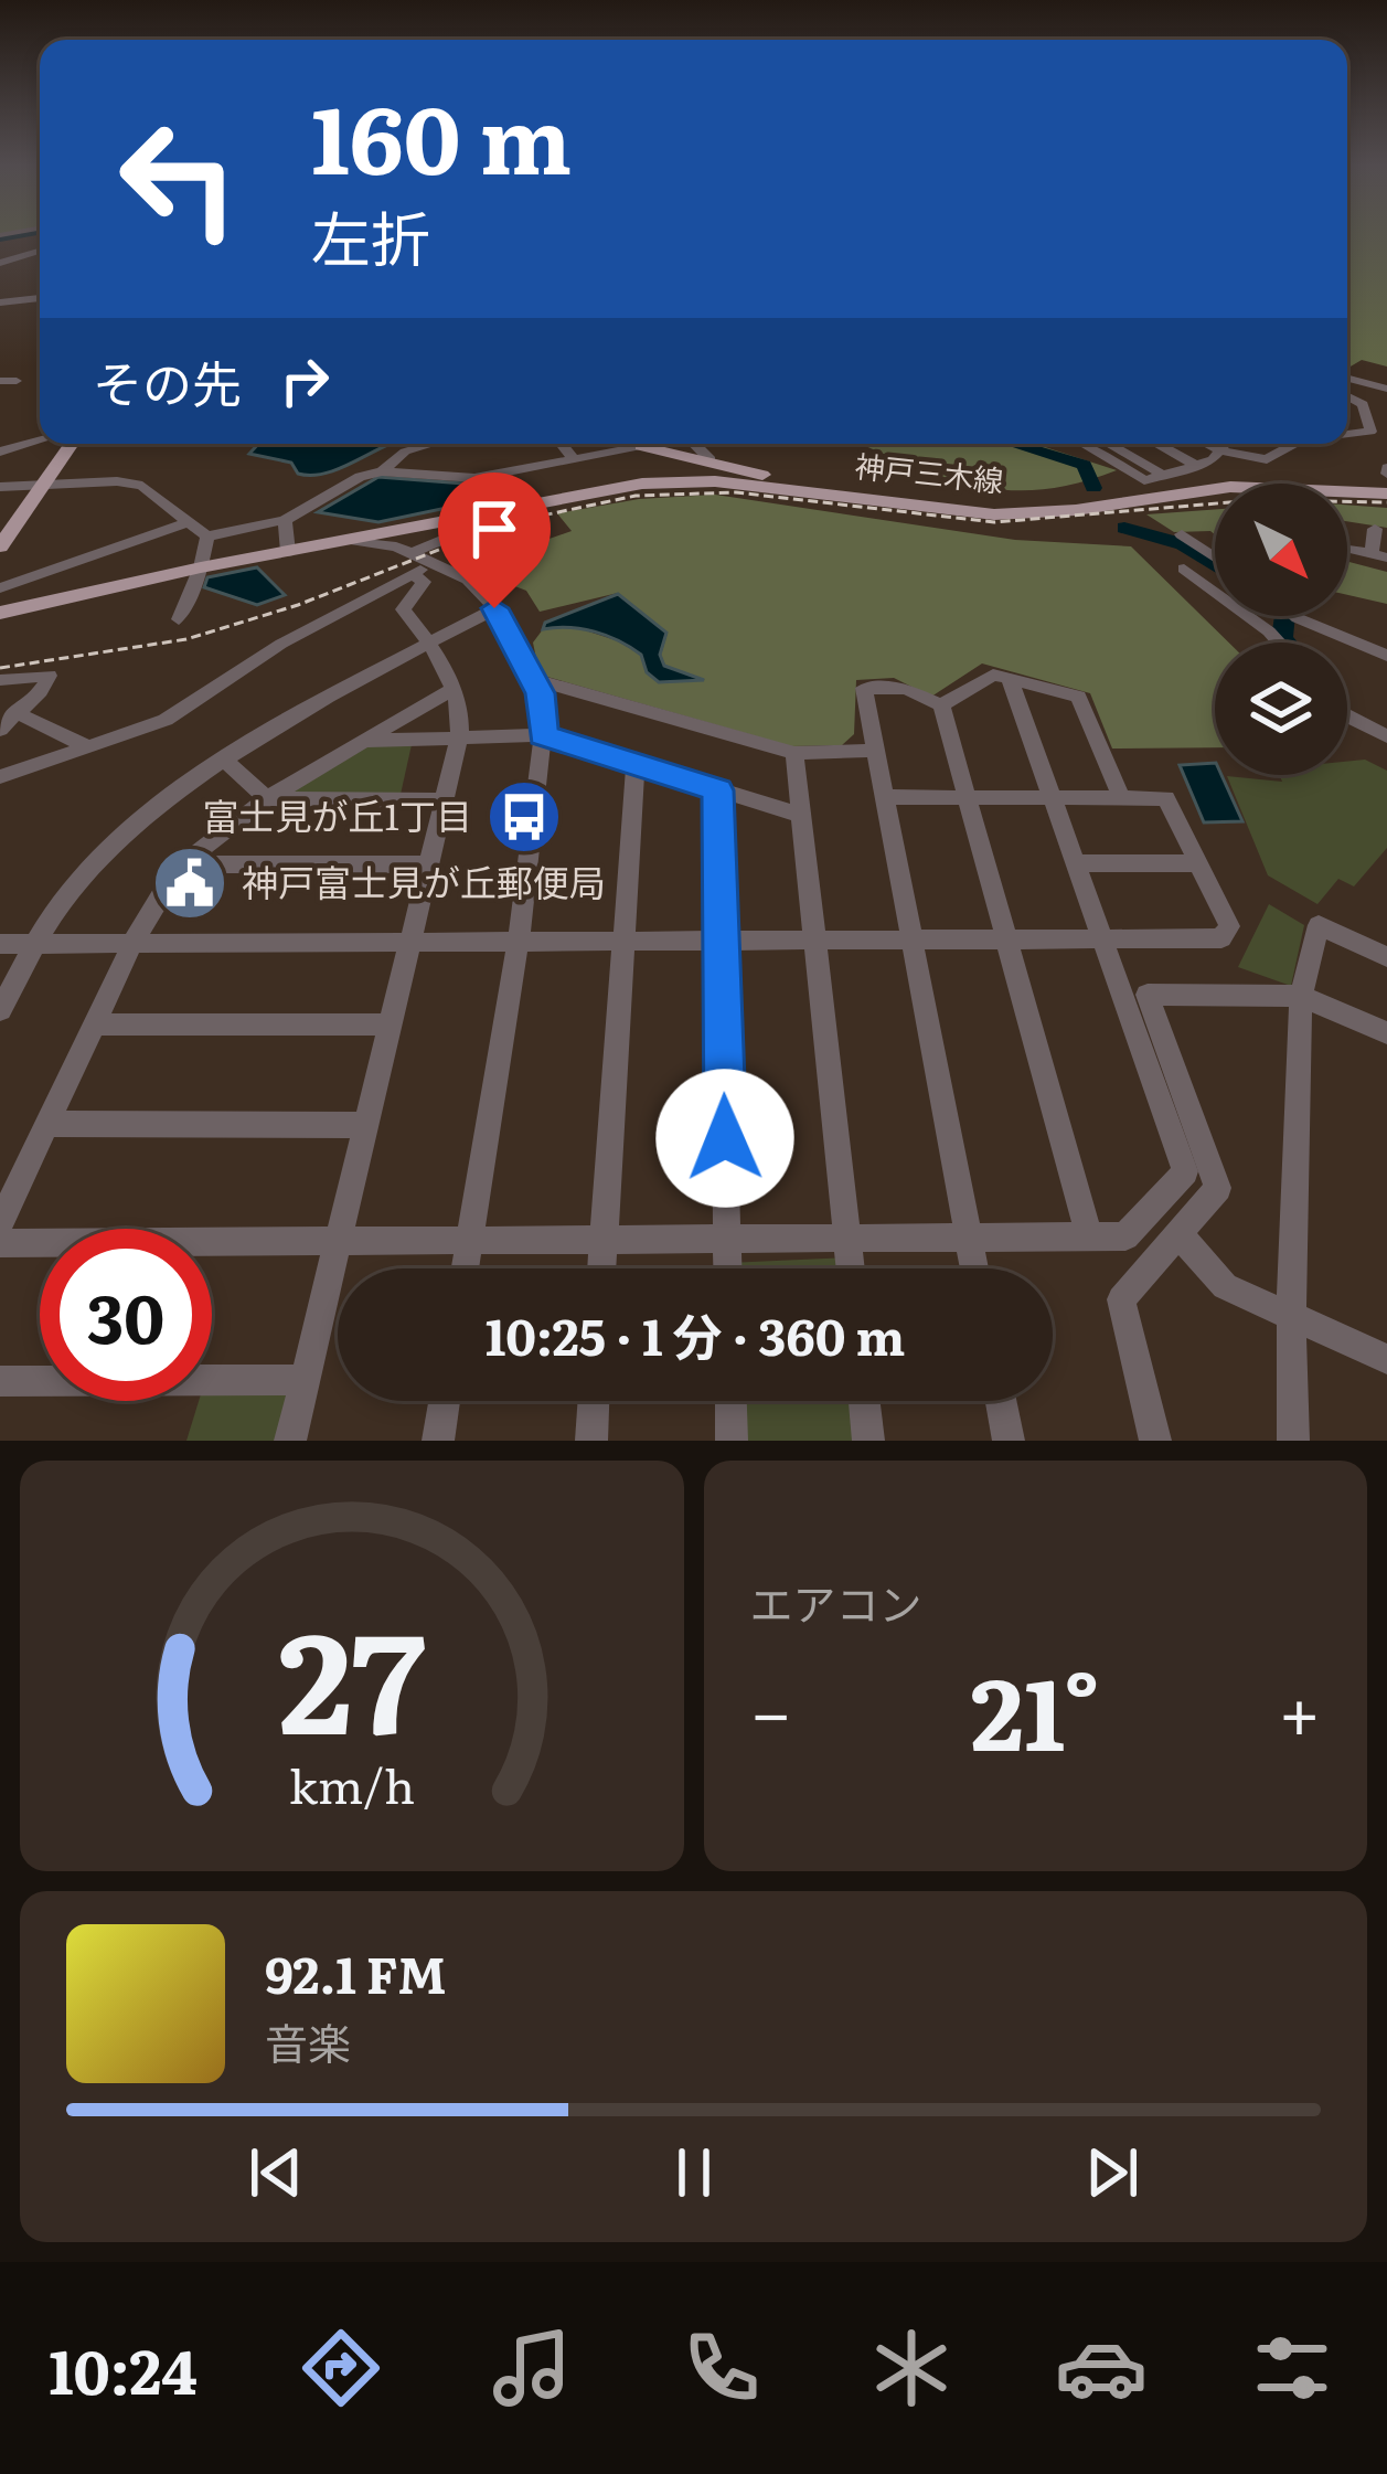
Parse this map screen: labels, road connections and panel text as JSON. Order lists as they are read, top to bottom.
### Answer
{
  "streets": {
    "main road": ["神戸三木線"]
  },
  "places": {
    "bus stop": ["富士見が丘1丁目"],
    "public building": ["神戸富士見が丘郵便局"]
  },
  "north": "bottom right",
  "page": {
    "turn": ["160 m", "左折"],
    "then": "その先",
    "limit": "30",
    "trip": "10:25 · 1 分 · 360 m",
    "tile": "エアコン",
    "heat": ["−", "21°", "+"],
    "song": ["92.1 FM", "音楽"],
    "tabs": "10:24",
    "gauge": ["27", "km/h"]
  }
}
